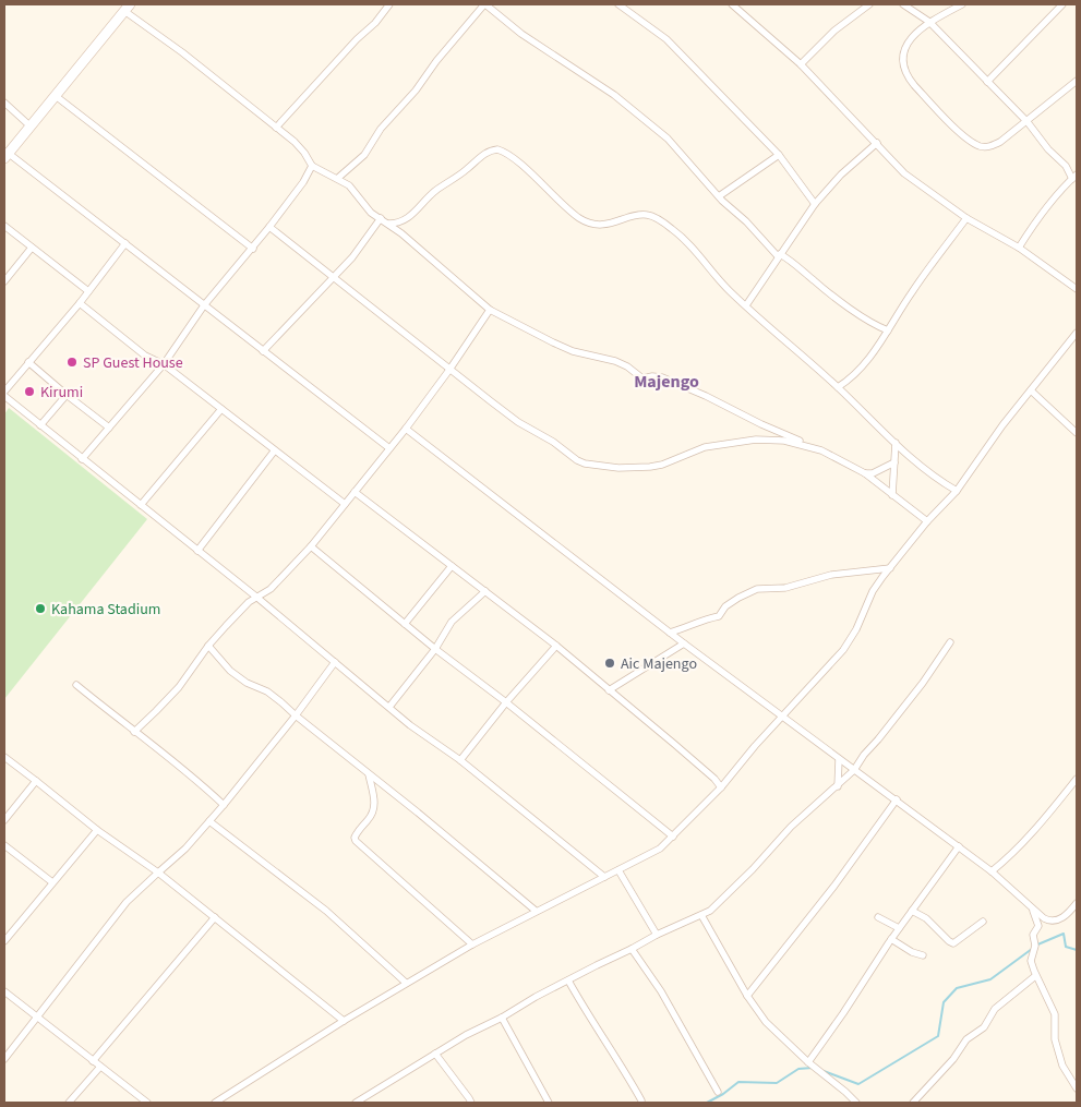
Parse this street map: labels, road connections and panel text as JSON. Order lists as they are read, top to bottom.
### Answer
{
  "districts": ["Majengo"],
  "places": [
    "SP Guest House",
    "Kirumi",
    "Kahama Stadium",
    "Aic Majengo"
  ]
}
